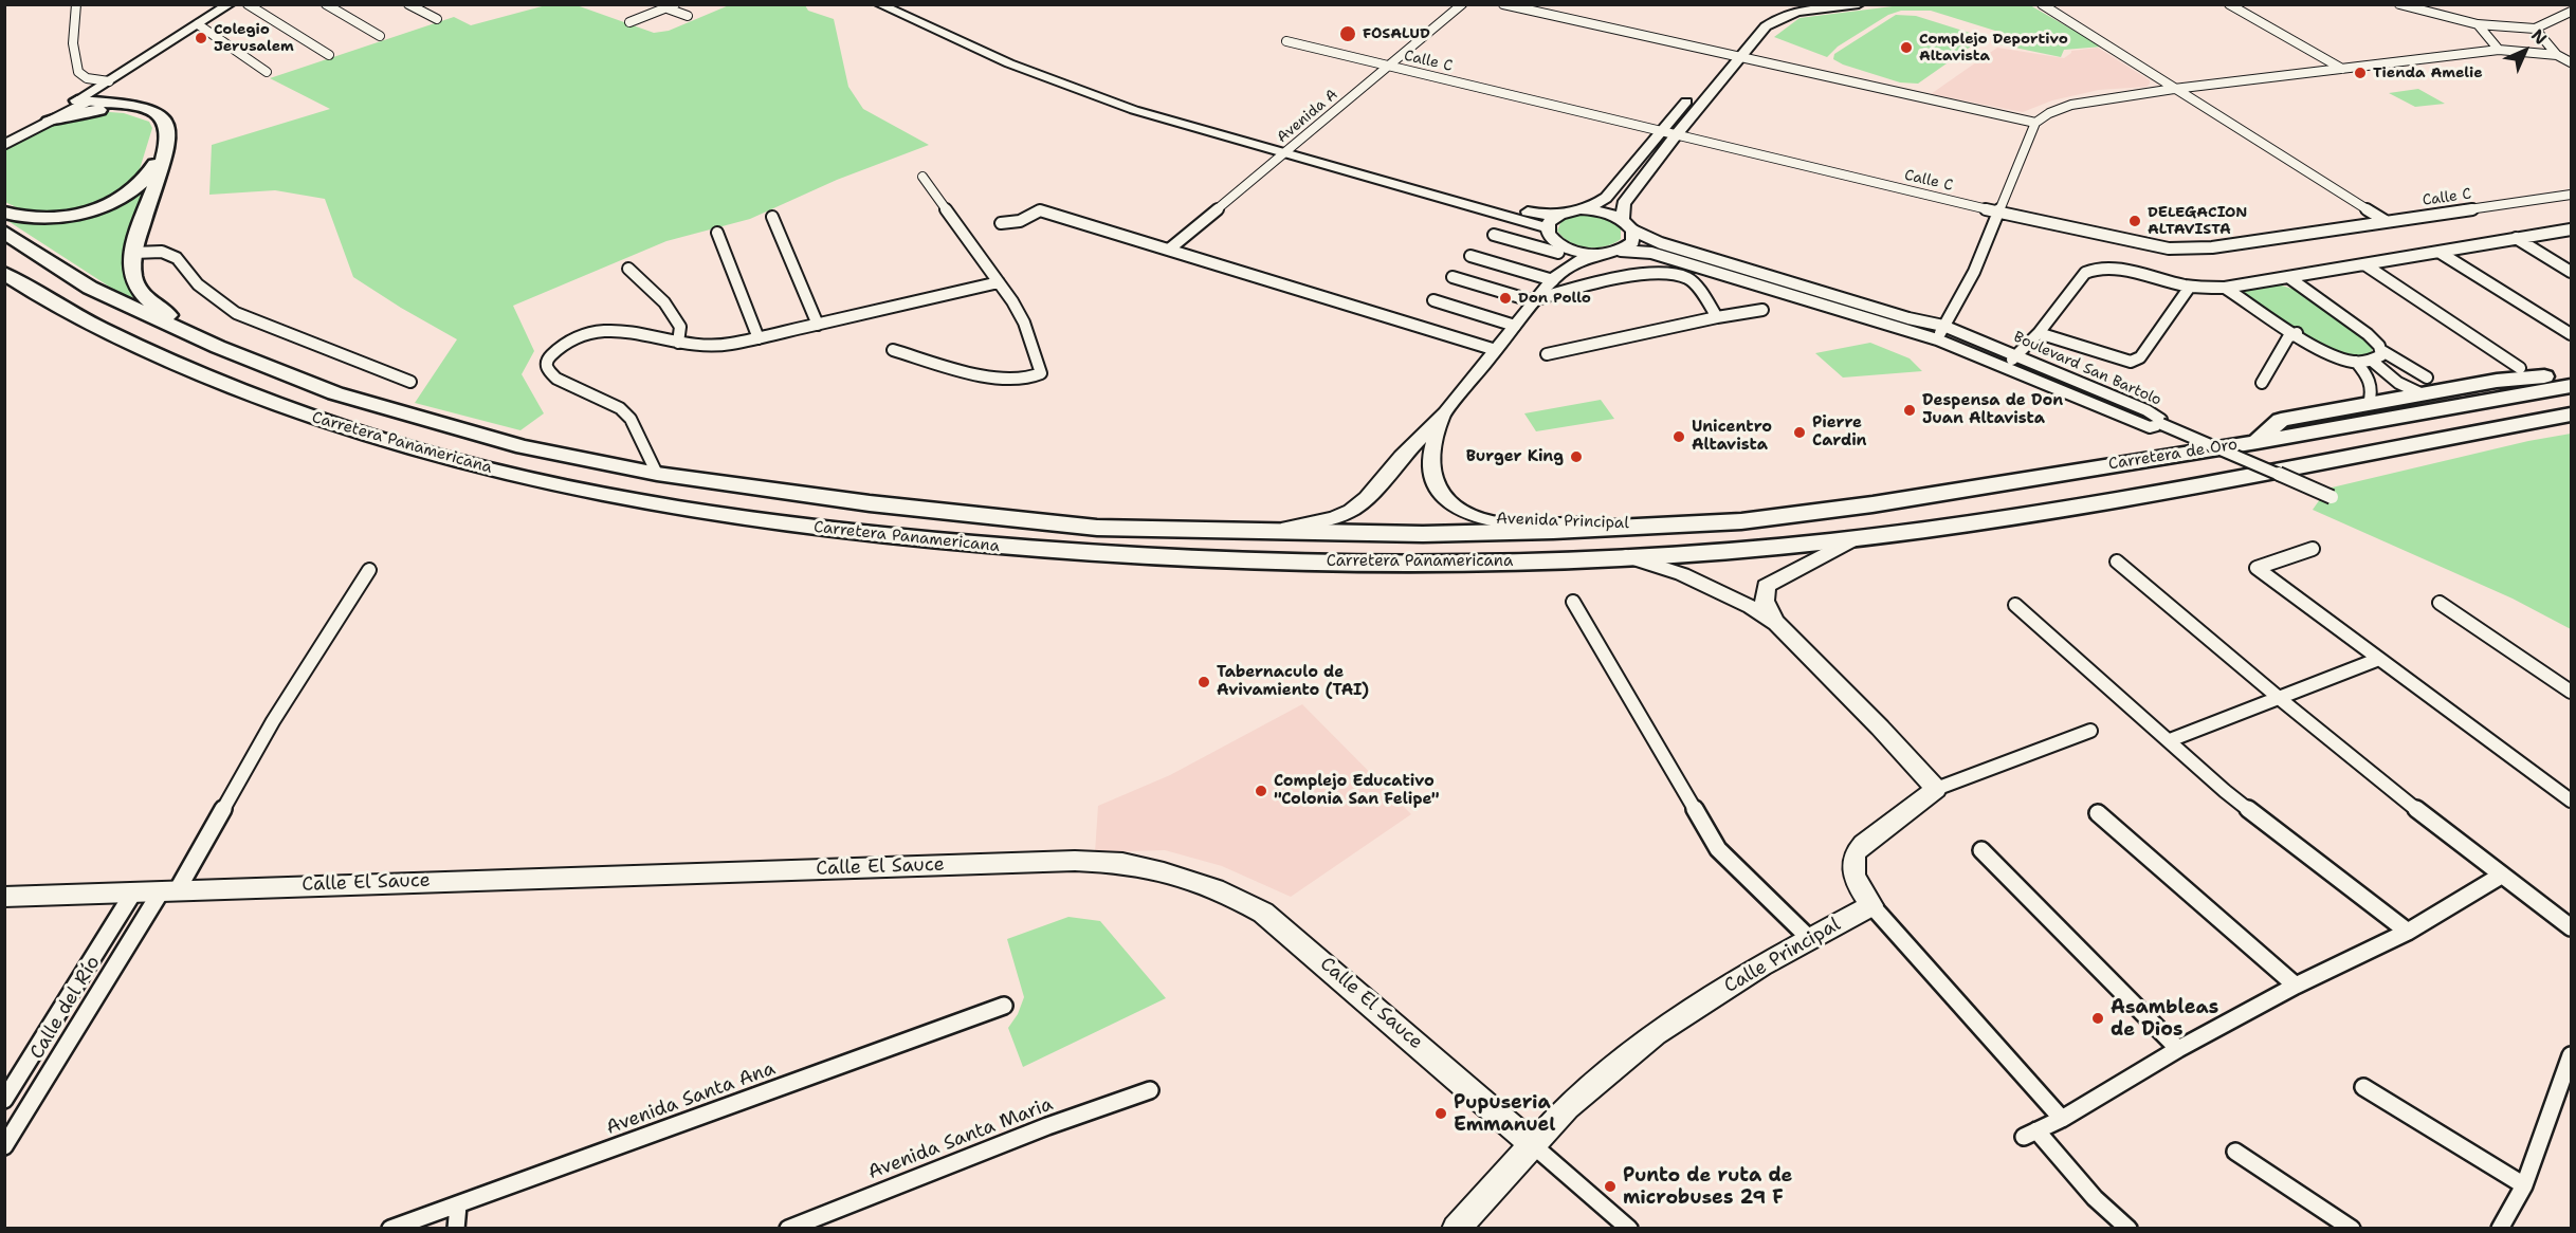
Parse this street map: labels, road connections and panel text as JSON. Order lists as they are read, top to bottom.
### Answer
{
  "streets": {
    "highway": ["Carretera Panamericana", "Carretera de Oro"],
    "main road": ["Avenida Principal", "Calle El Sauce", "Calle Principal"],
    "street": [
      "Calle C",
      "Avenida A",
      "Boulevard San Bartolo",
      "Calle del Río",
      "Avenida Santa Ana",
      "Avenida Santa Maria"
    ]
  },
  "crossings": [
    ["Calle C", "Avenida A"],
    ["Carretera Panamericana", "Carretera de Oro"],
    ["Carretera Panamericana", "Avenida Principal"],
    ["Calle El Sauce", "Calle Principal"],
    ["Calle El Sauce", "Calle del Río"]
  ],
  "places": [
    "FOSALUD",
    "Colegio Jerusalem",
    "Complejo Deportivo Altavista",
    "Tienda Amelie",
    "DELEGACION ALTAVISTA",
    "Don Pollo",
    "Despensa de Don Juan Altavista",
    "Pierre Cardin",
    "Unicentro Altavista",
    "Burger King",
    "Tabernaculo de Avivamiento (TAI)",
    "Complejo Educativo \"Colonia San Felipe\"",
    "Asambleas de Dios",
    "Pupuseria Emmanuel",
    "Punto de ruta de microbuses 29 F"
  ],
  "north": "top right"
}
